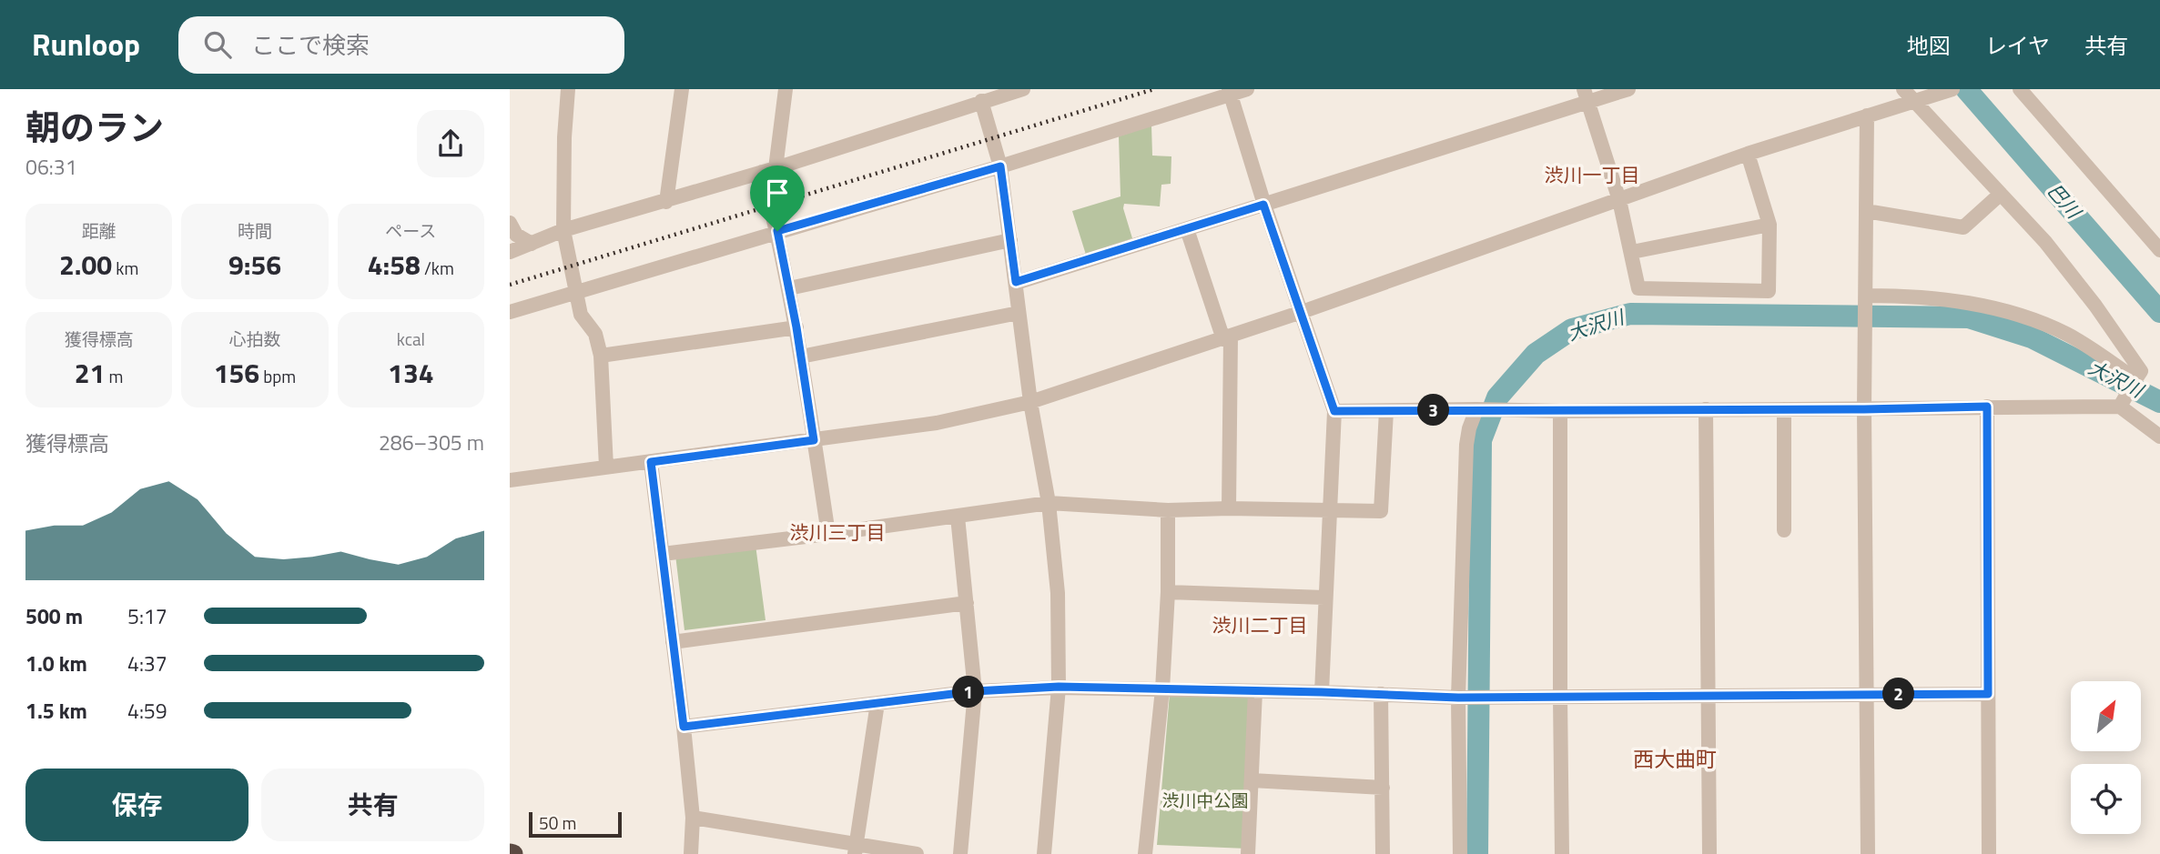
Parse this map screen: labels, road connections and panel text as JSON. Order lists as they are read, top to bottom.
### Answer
{
  "districts": [
    "渋川一丁目",
    "渋川三丁目",
    "渋川二丁目",
    "西大曲町"
  ],
  "water": ["巴川", "大沢川"],
  "parks": ["渋川中公園"],
  "scale_bar": "50 m",
  "north": "top right",
  "page": {
    "header": "Runloop",
    "search": "ここで検索",
    "nav": ["地図", "レイヤ", "共有"],
    "heading": ["朝のラン", "06:31"],
    "stats": [
      ["距離", "2.00 km"],
      ["時間", "9:56"],
      ["ペース", "4:58 /km"],
      ["獲得標高", "21 m"],
      ["心拍数", "156 bpm"],
      ["kcal", "134"]
    ],
    "pins": ["3", "1", "2"],
    "chart": ["獲得標高", "286–305 m"],
    "list": [
      {
        "name": "500 m",
        "note": "5:17"
      },
      {
        "name": "1.0 km",
        "note": "4:37"
      },
      {
        "name": "1.5 km",
        "note": "4:59"
      }
    ],
    "buttons": ["保存", "共有"],
    "scale": "50 m"
  }
}
